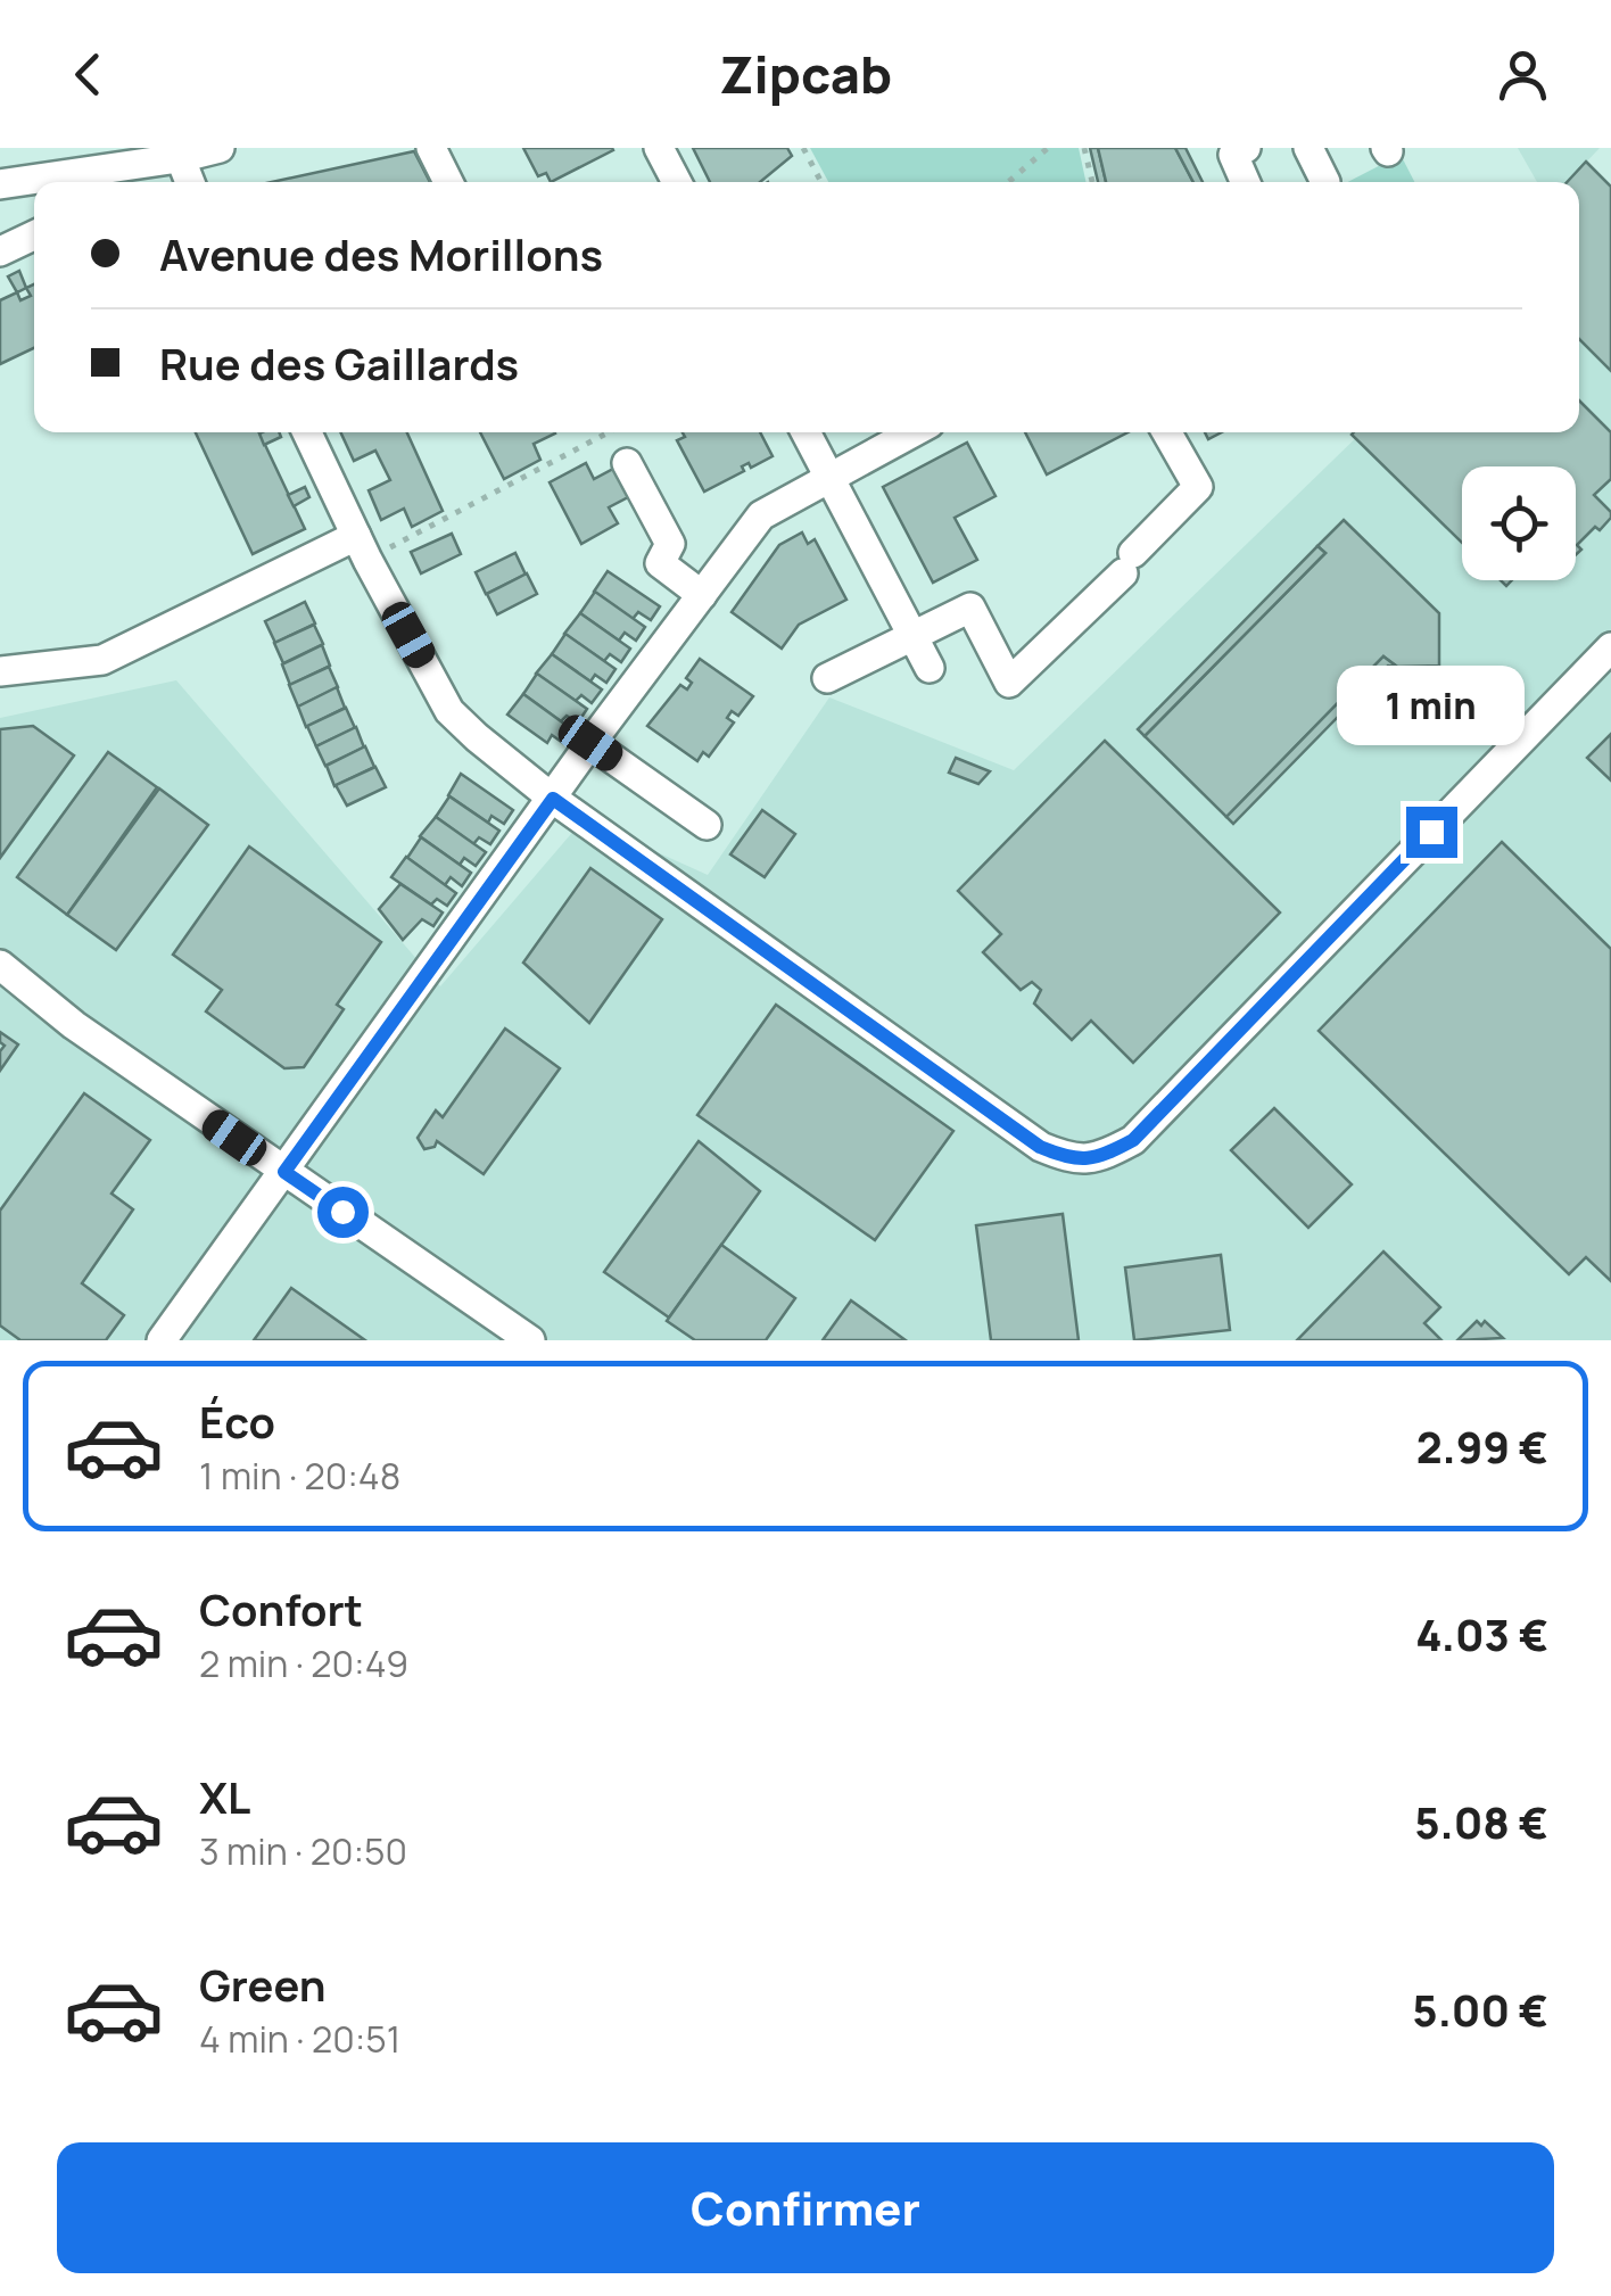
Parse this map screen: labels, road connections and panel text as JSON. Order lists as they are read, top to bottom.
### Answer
{
  "page": {
    "header": "Zipcab",
    "banner": ["Avenue des Morillons", "Rue des Gaillards"],
    "bubble": "1 min",
    "list": [
      {
        "name": "Éco",
        "note": "1 min · 20:48",
        "value": "2.99 €"
      },
      {
        "name": "Confort",
        "note": "2 min · 20:49",
        "value": "4.03 €"
      },
      {
        "name": "XL",
        "note": "3 min · 20:50",
        "value": "5.08 €"
      },
      {
        "name": "Green",
        "note": "4 min · 20:51",
        "value": "5.00 €"
      }
    ],
    "buttons": "Confirmer"
  }
}
